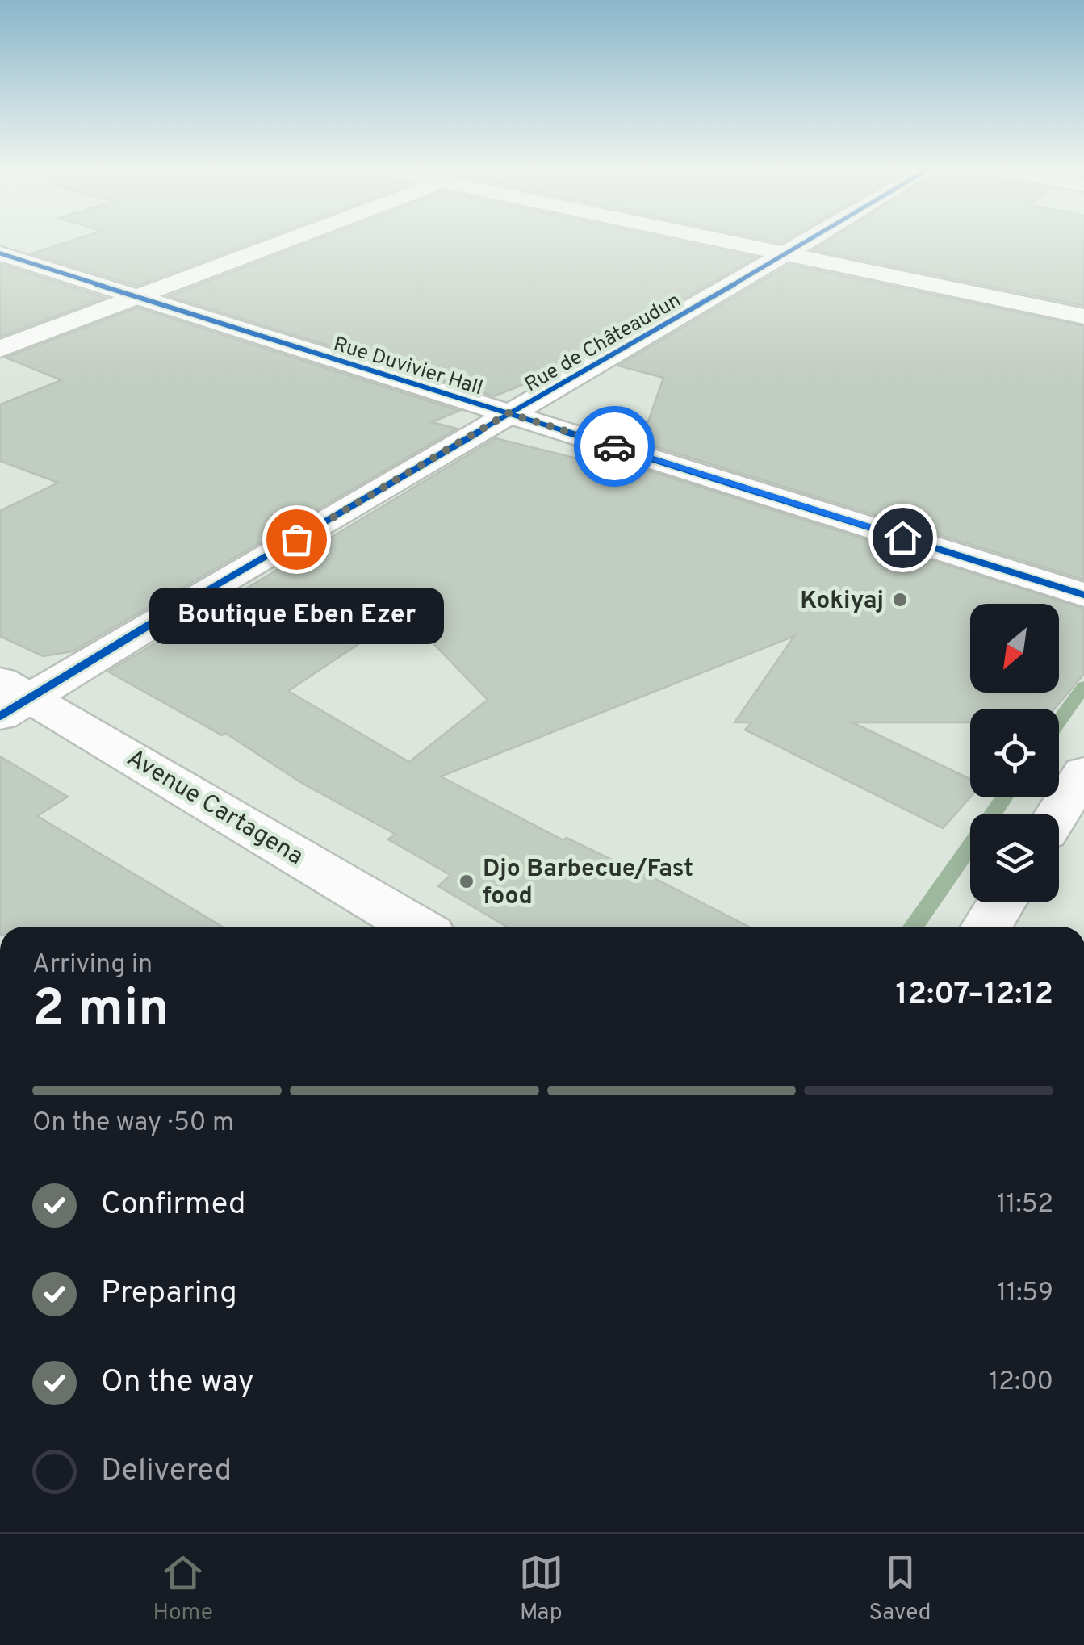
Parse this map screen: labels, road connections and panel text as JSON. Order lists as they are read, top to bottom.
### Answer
{
  "streets": {
    "street": ["Rue de Châteaudun", "Rue Duvivier Hall", "Avenue Cartagena"]
  },
  "crossings": [
    ["Rue de Châteaudun", "Rue Duvivier Hall"],
    ["Rue de Châteaudun", "Avenue Cartagena"]
  ],
  "places": ["Boutique Eben Ezer", "Kokiyaj", "Djo Barbecue/Fast food"],
  "north": "bottom left",
  "page": {
    "bubble": "Boutique Eben Ezer",
    "heading": ["2 min", "Arriving in", "12:07–12:12"],
    "bar": "On the way · 50 m",
    "list": [
      ["Confirmed", "11:52"],
      ["Preparing", "11:59"],
      ["On the way", "12:00"],
      "Delivered"
    ],
    "tabs": ["Home", "Map", "Saved"]
  }
}
